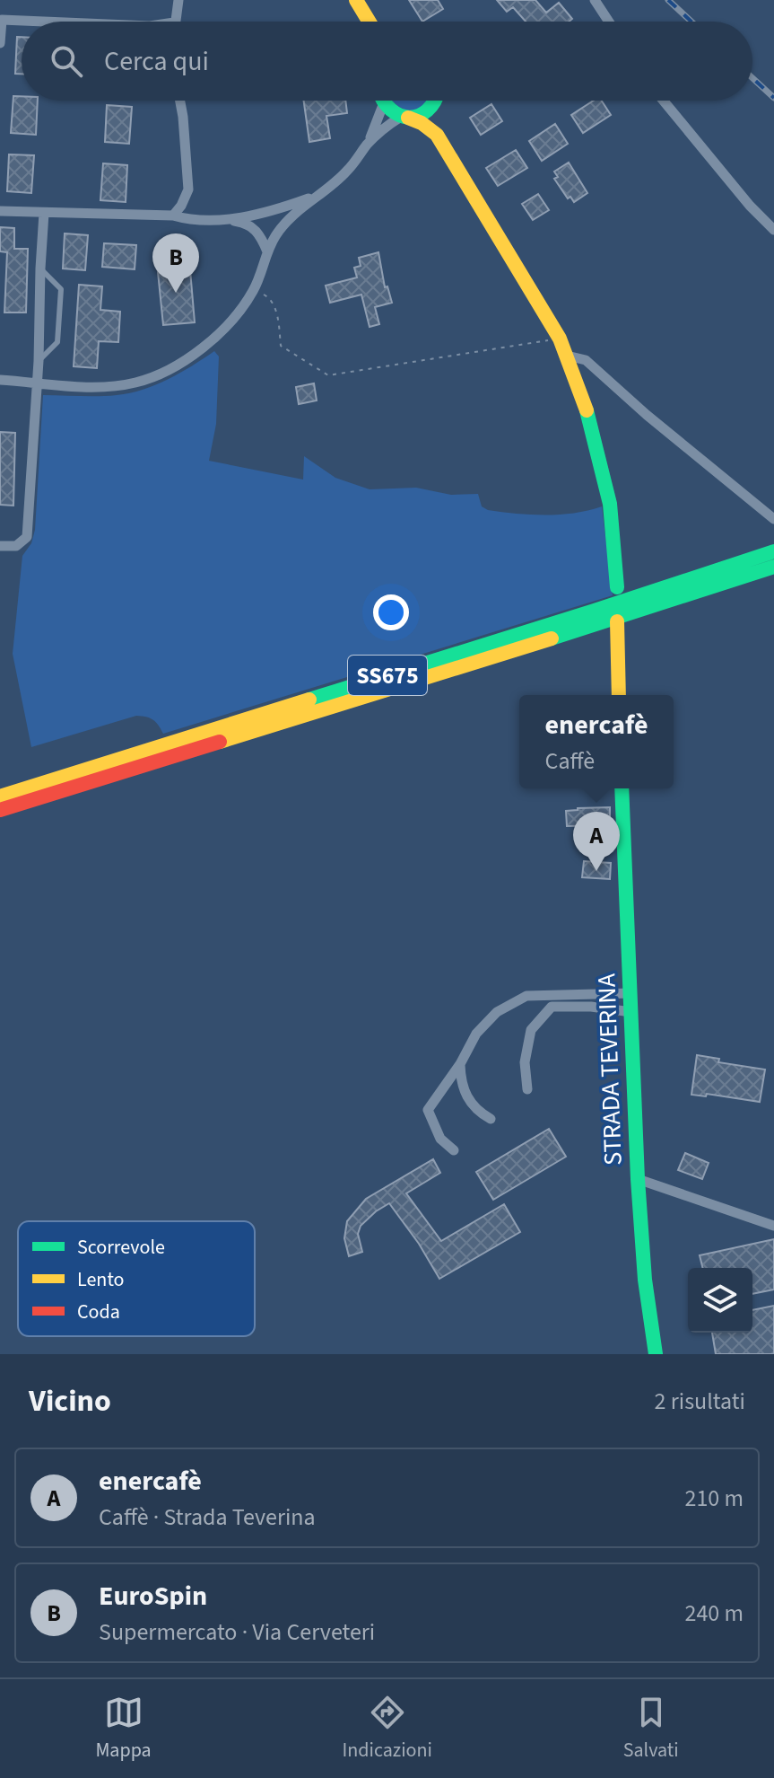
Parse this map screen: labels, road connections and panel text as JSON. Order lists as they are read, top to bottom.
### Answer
{
  "streets": {
    "main road": ["SS675", "STRADA TEVERINA"]
  },
  "legend": ["Scorrevole", "Lento", "Coda"],
  "page": {
    "search": "Cerca qui",
    "pins": ["B", "A"],
    "popup": ["enercafè", "Caffè"],
    "heading": ["Vicino", "2 risultati"],
    "list": [
      {
        "mark": "A",
        "name": "enercafè",
        "note": "Caffè · Strada Teverina",
        "value": "210 m"
      },
      {
        "mark": "B",
        "name": "EuroSpin",
        "note": "Supermercato · Via Cerveteri",
        "value": "240 m"
      }
    ],
    "nav": ["Mappa", "Indicazioni", "Salvati"]
  }
}
